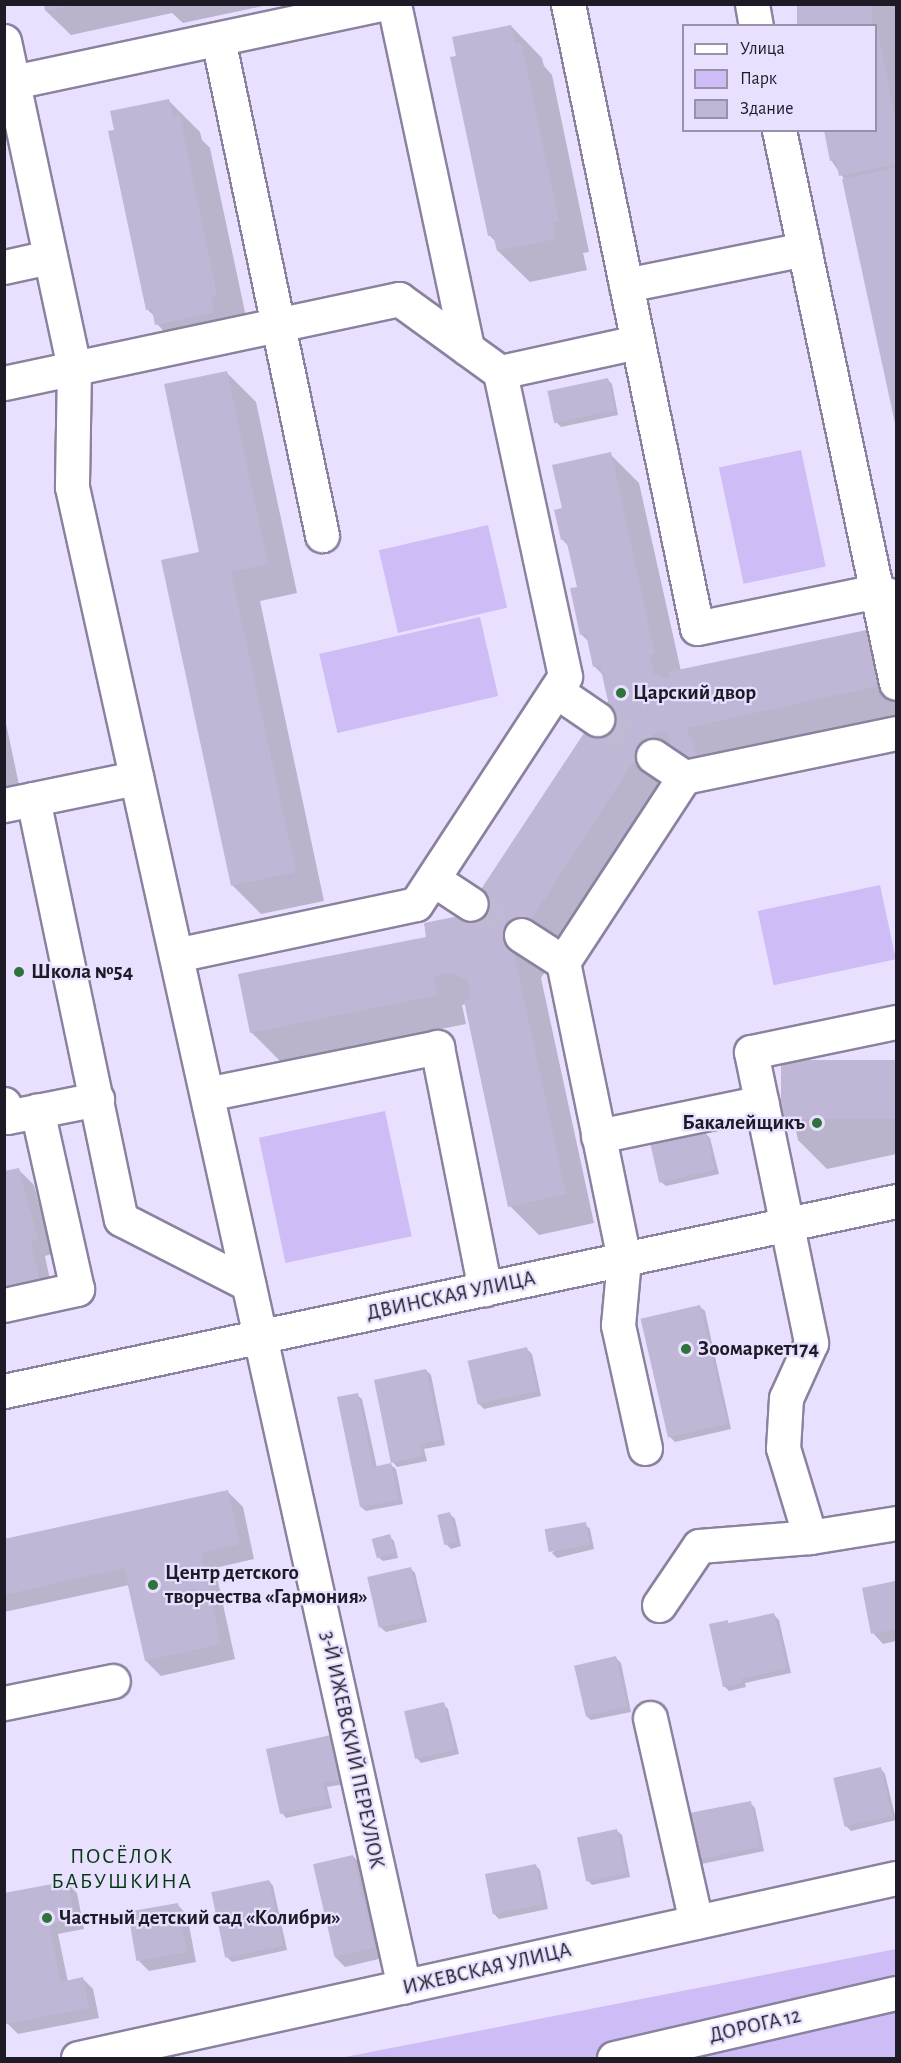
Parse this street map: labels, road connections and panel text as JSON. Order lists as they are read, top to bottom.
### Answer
{
  "streets": {
    "street": [
      "ДВИНСКАЯ УЛИЦА",
      "3-Й ИЖЕВСКИЙ ПЕРЕУЛОК",
      "ИЖЕВСКАЯ УЛИЦА",
      "ДОРОГА 12"
    ]
  },
  "crossings": [
    ["ДВИНСКАЯ УЛИЦА", "3-Й ИЖЕВСКИЙ ПЕРЕУЛОК"],
    ["3-Й ИЖЕВСКИЙ ПЕРЕУЛОК", "ИЖЕВСКАЯ УЛИЦА"]
  ],
  "districts": ["ПОСЁЛОК БАБУШКИНА"],
  "places": [
    "Царский двор",
    "Школа №54",
    "Бакалейщикъ",
    "Зоомаркет174",
    "Центр детского творчества «Гармония»",
    "Частный детский сад «Колибри»"
  ],
  "legend": ["Улица", "Парк", "Здание"]
}
